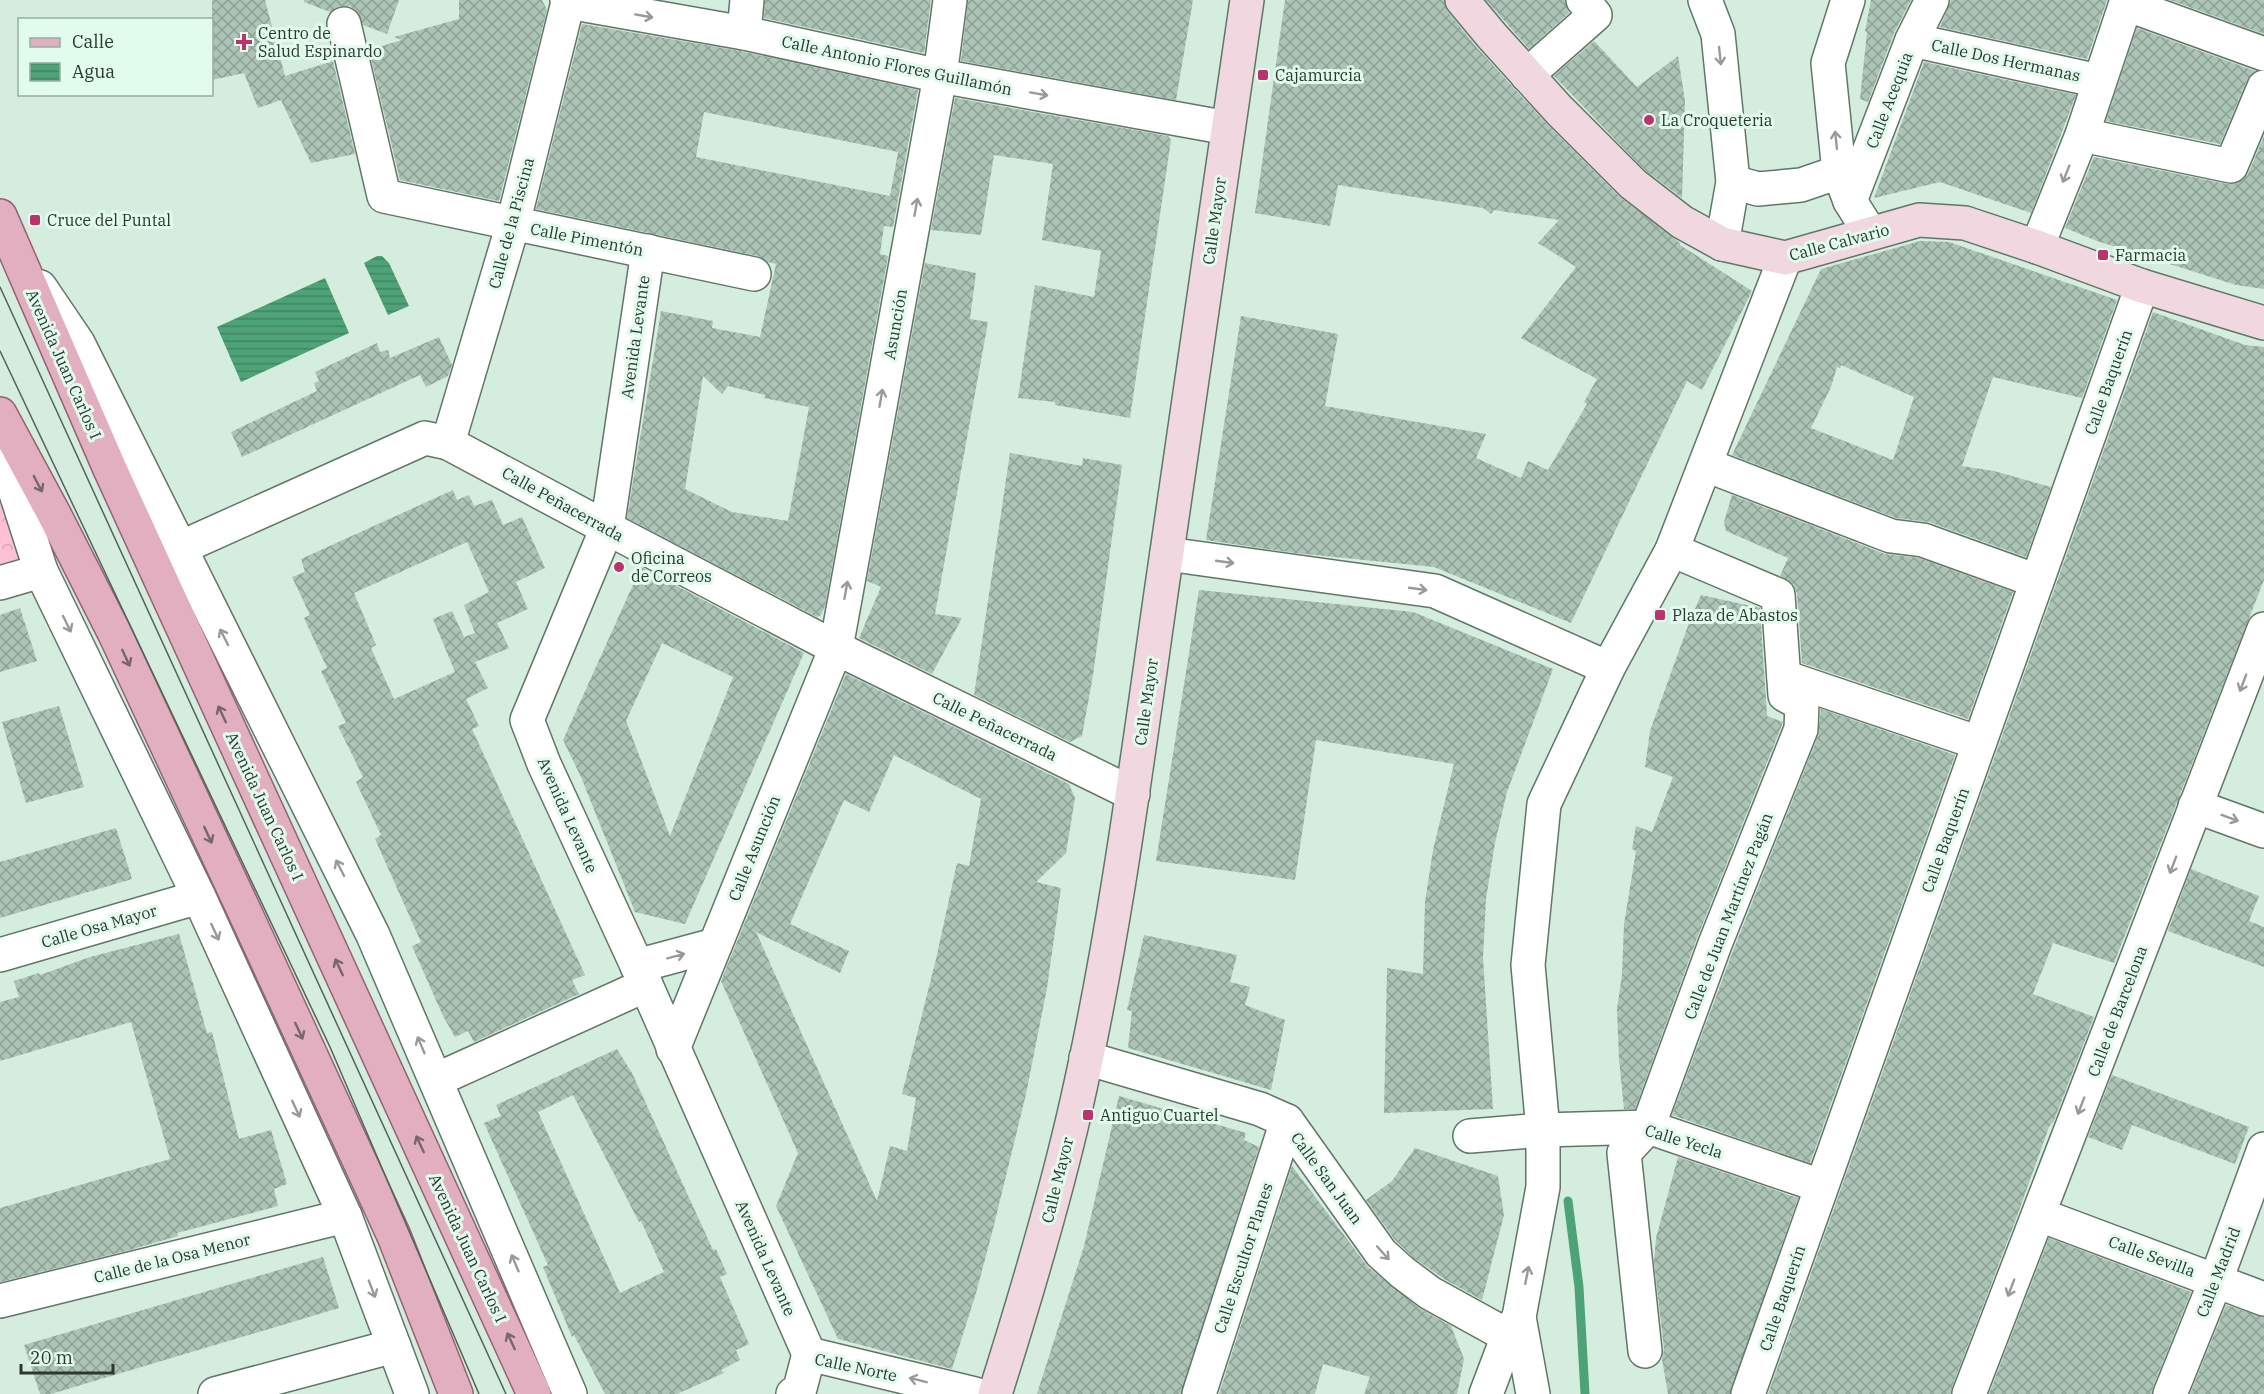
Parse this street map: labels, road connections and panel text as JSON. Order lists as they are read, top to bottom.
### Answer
{
  "streets": {
    "main road": ["Calle Mayor", "Calle Calvario", "Avenida Juan Carlos I"],
    "street": [
      "Calle Dos Hermanas",
      "Calle Antonio Flores Guillamón",
      "Calle Acequia",
      "Calle de la Piscina",
      "Calle Pimentón",
      "Asunción",
      "Avenida Levante",
      "Calle Baquerín",
      "Calle Peñacerrada",
      "Calle Asunción",
      "Calle de Juan Martínez Pagán",
      "Calle Osa Mayor",
      "Calle de Barcelona",
      "Calle Yecla",
      "Calle San Juan",
      "Calle Sevilla",
      "Calle de la Osa Menor",
      "Calle Escultor Planes",
      "Calle Madrid",
      "Calle Norte"
    ]
  },
  "crossings": [
    ["Calle Dos Hermanas", "Calle Acequia"],
    ["Calle Antonio Flores Guillamón", "Calle Mayor"],
    ["Calle Antonio Flores Guillamón", "Calle de la Piscina"],
    ["Calle Antonio Flores Guillamón", "Asunción"],
    ["Calle Mayor", "Calle Peñacerrada"],
    ["Calle Mayor", "Calle San Juan"],
    ["Calle de la Piscina", "Calle Pimentón"],
    ["Calle de la Piscina", "Calle Peñacerrada"],
    ["Calle Pimentón", "Avenida Levante"],
    ["Calle Calvario", "Calle Baquerín"],
    ["Asunción", "Calle Peñacerrada"],
    ["Asunción", "Calle Asunción"],
    ["Avenida Levante", "Calle Peñacerrada"],
    ["Avenida Levante", "Calle Asunción"],
    ["Avenida Levante", "Calle Norte"],
    ["Calle Baquerín", "Calle Yecla"],
    ["Calle Peñacerrada", "Calle Asunción"],
    ["Calle de Juan Martínez Pagán", "Calle Yecla"],
    ["Calle de Barcelona", "Calle Sevilla"],
    ["Calle San Juan", "Calle Escultor Planes"],
    ["Calle Sevilla", "Calle Madrid"]
  ],
  "one_way": [
    "Calle Antonio Flores Guillamón",
    "Asunción",
    "Calle de Barcelona",
    "Calle San Juan",
    "Calle Norte"
  ],
  "places": {
    "health": ["Centro de Salud Espinardo"],
    "transit": [
      "Cajamurcia",
      "Cruce del Puntal",
      "Farmacia",
      "Plaza de Abastos",
      "Antiguo Cuartel"
    ],
    "other": ["La Croqueteria", "Oficina de Correos"]
  },
  "legend": ["Calle", "Agua"],
  "scale_bar": "20 m"
}
